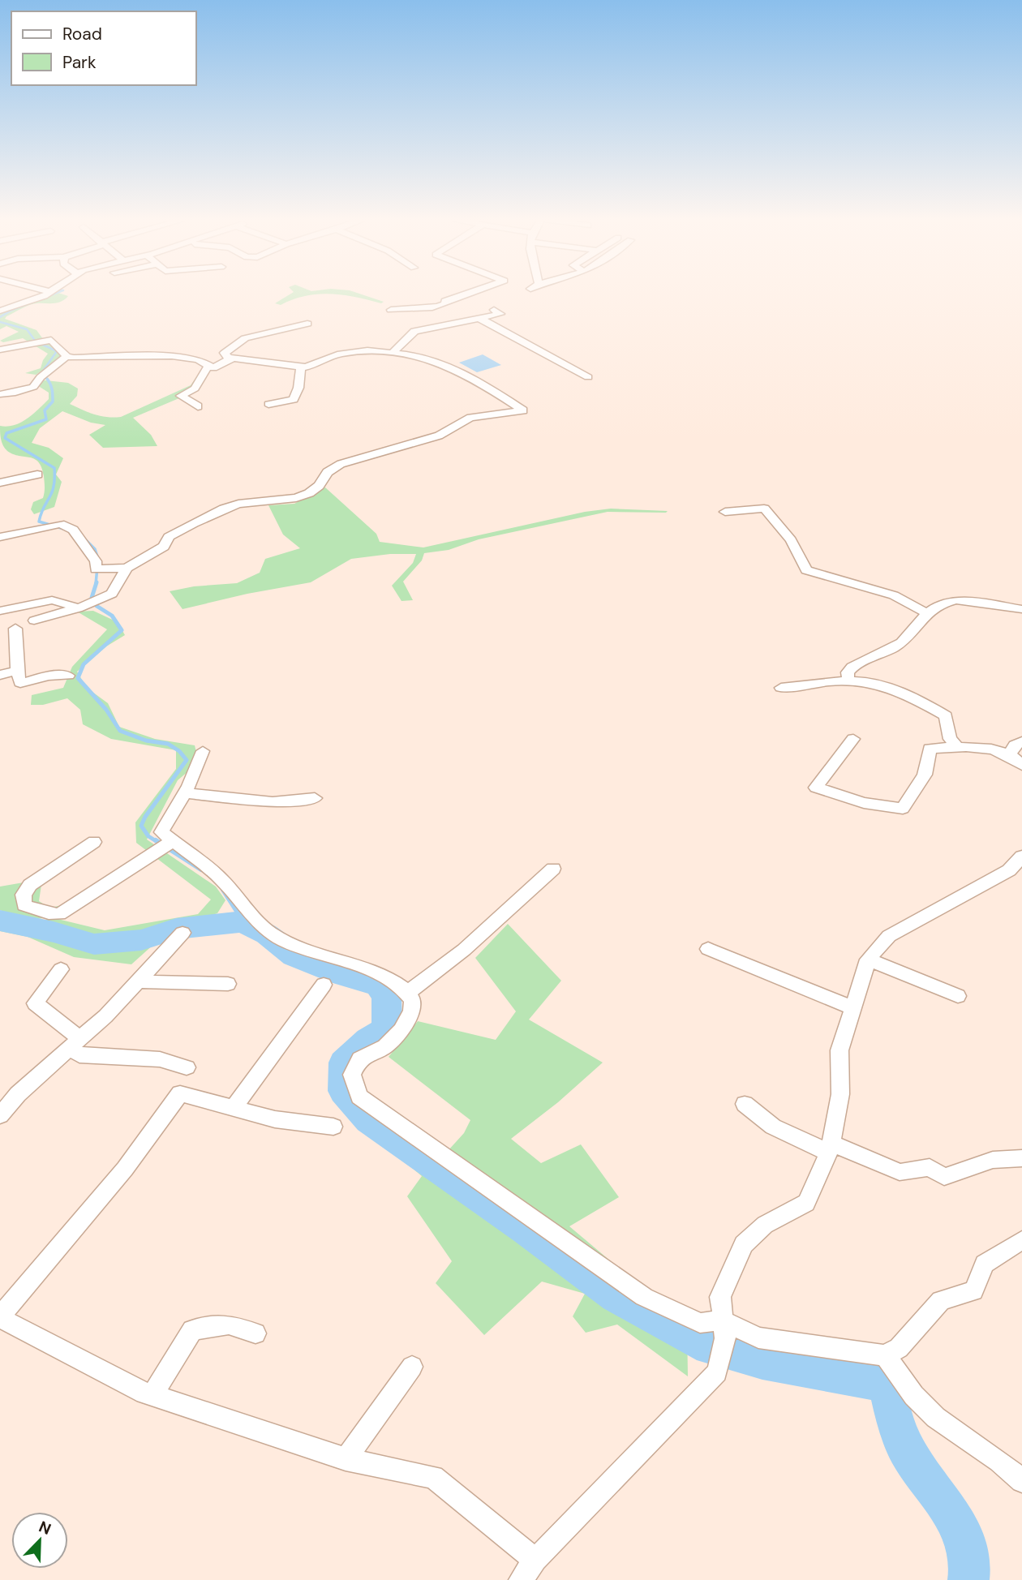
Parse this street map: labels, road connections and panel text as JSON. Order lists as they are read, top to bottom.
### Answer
{
  "legend": ["Road", "Park"],
  "north": "top right"
}
